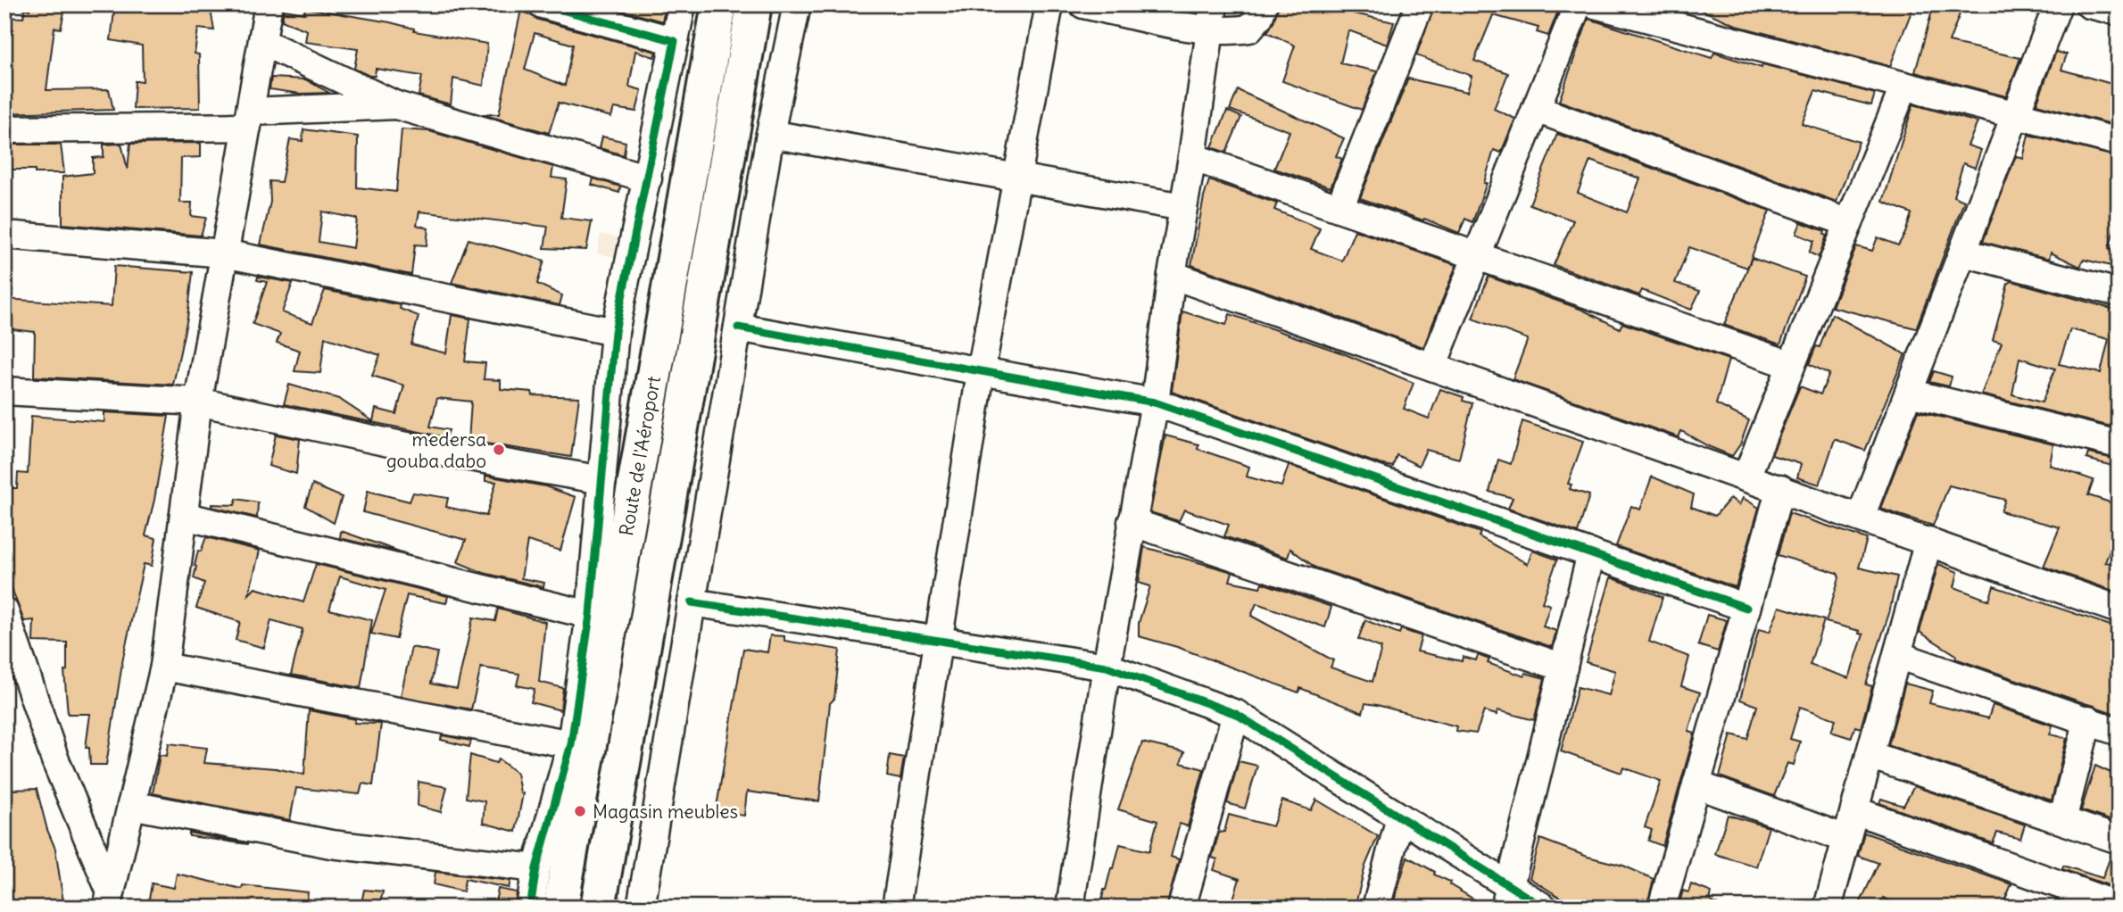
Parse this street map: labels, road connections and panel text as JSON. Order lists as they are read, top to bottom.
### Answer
{
  "streets": {
    "highway": ["Route de l'Aéroport"]
  },
  "places": ["medersa gouba dabo", "Magasin meubles"]
}
